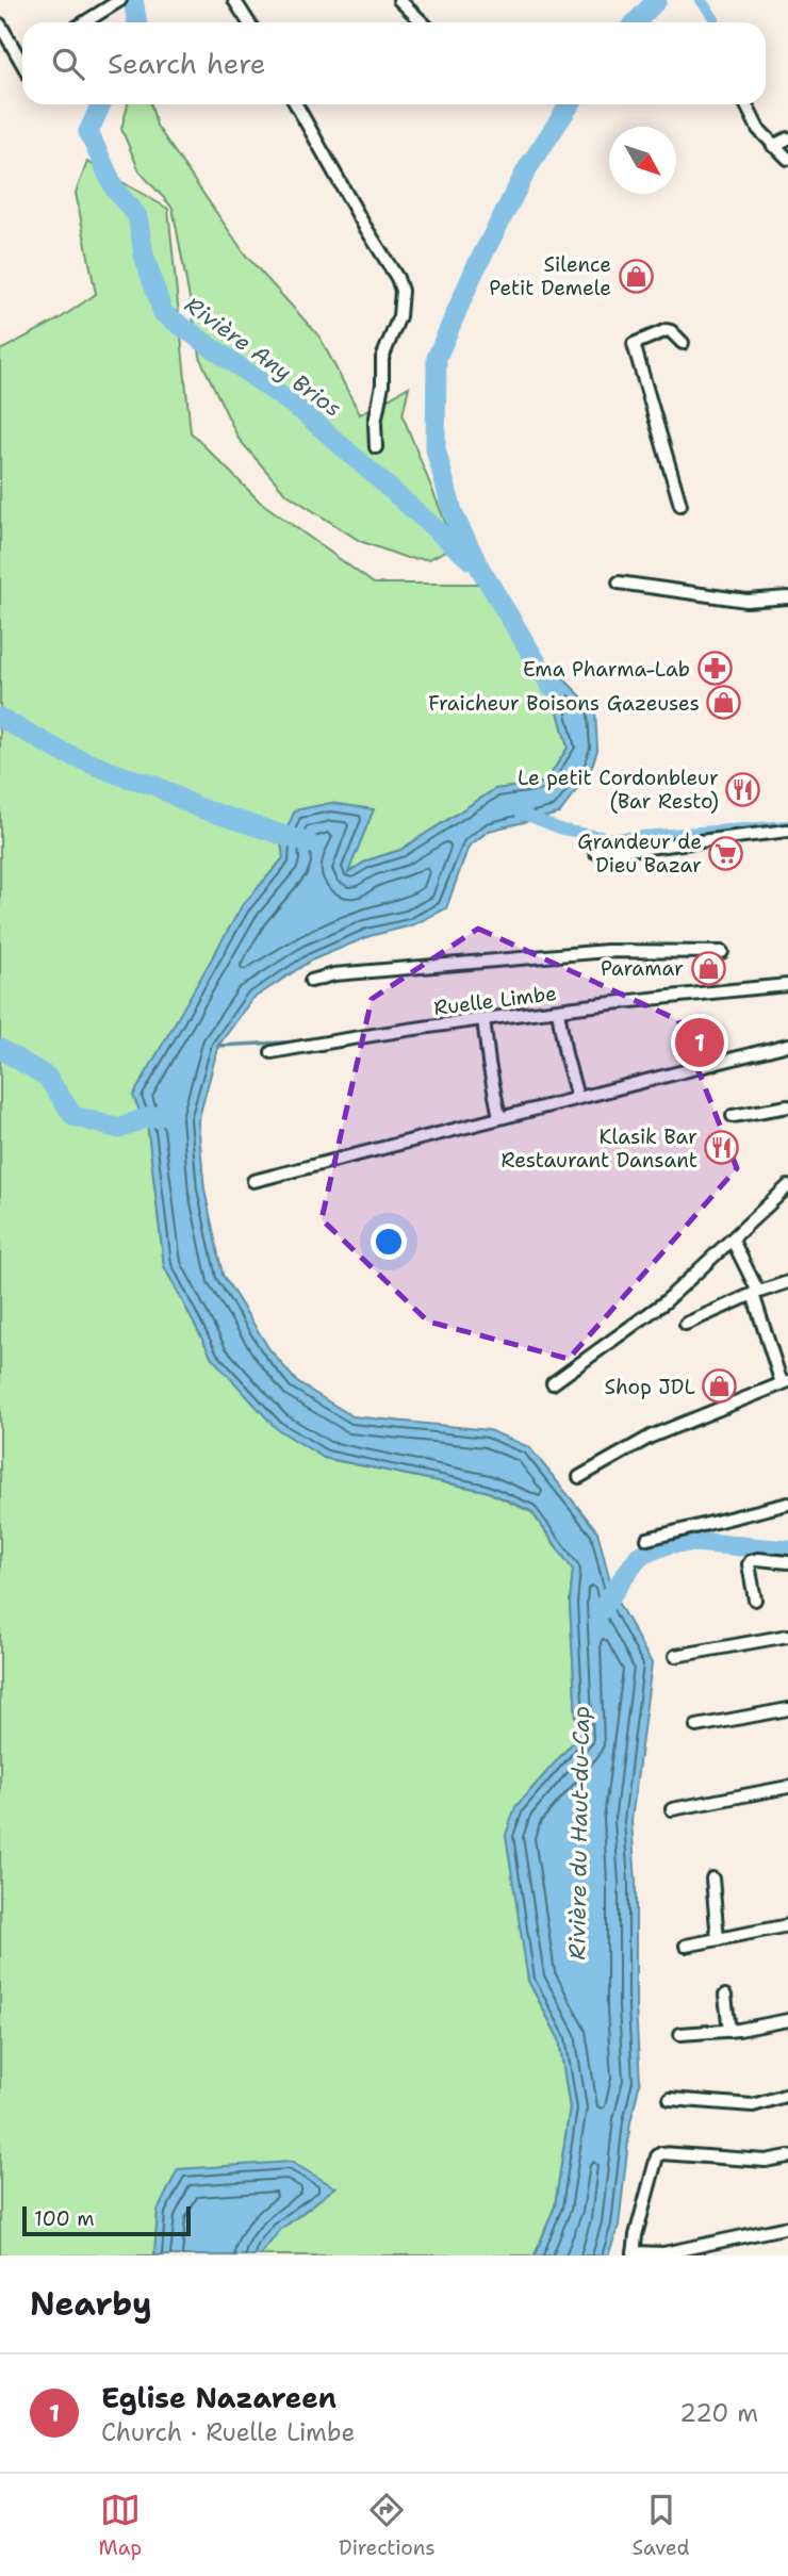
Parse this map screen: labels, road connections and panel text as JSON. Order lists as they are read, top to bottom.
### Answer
{
  "streets": {
    "street": ["Ruelle Limbe"]
  },
  "water": ["Rivière Any Brios", "Rivière du Haut-du-Cap"],
  "places": {
    "shop": [
      "Silence Petit Demele",
      "Fraicheur Boisons Gazeuses",
      "Paramar",
      "Shop JDL"
    ],
    "pharmacy": ["Ema Pharma-Lab"],
    "restaurant": ["Le petit Cordonbleur (Bar Resto)", "Klasik Bar Restaurant Dansant"],
    "supermarket": ["Grandeur de Dieu Bazar"]
  },
  "scale_bar": "100 m",
  "north": "bottom right",
  "page": {
    "search": "Search here",
    "pins": "1",
    "scale": "100 m",
    "heading": "Nearby",
    "list": [
      {
        "mark": "1",
        "name": "Eglise Nazareen",
        "note": "Church · Ruelle Limbe",
        "value": "220 m"
      }
    ],
    "nav": ["Map", "Directions", "Saved"]
  }
}
